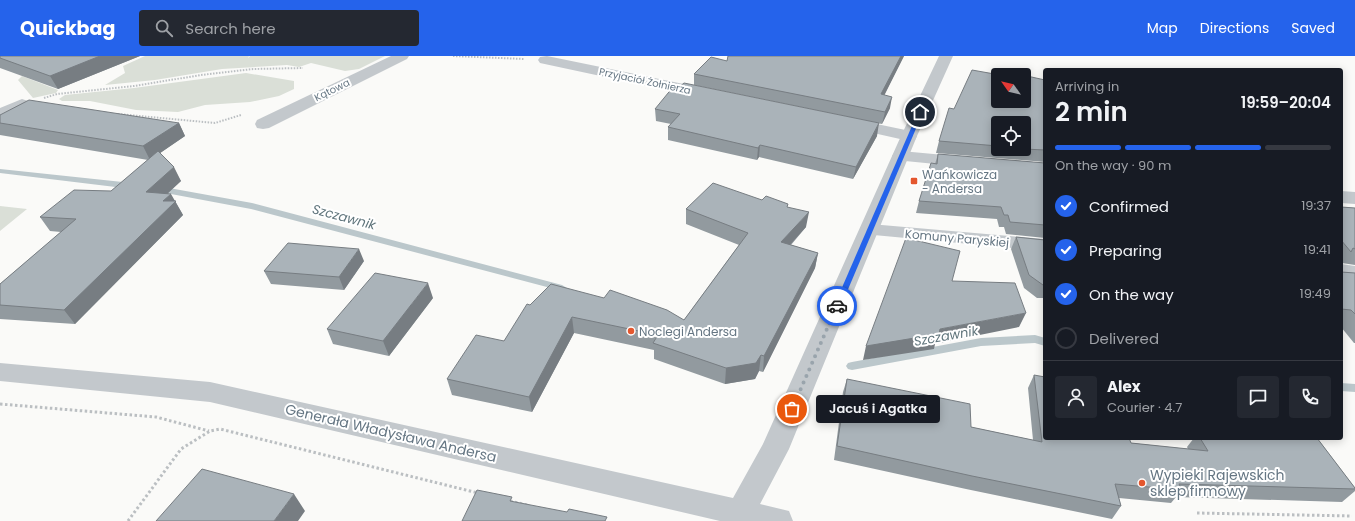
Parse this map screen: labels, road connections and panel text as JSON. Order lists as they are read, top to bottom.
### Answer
{
  "streets": {
    "street": [
      "Przyjaciół Żołnierza",
      "Kątowa",
      "Komuny Paryskiej",
      "Generała Władysława Andersa"
    ]
  },
  "water": ["Szczawnik"],
  "places": {
    "transit": ["Wańkowicza - Andersa"],
    "other": ["Noclegi Andersa", "Jacuś i Agatka", "Wypieki Rajewskich sklep firmowy"]
  },
  "north": "top left",
  "page": {
    "header": "Quickbag",
    "search": "Search here",
    "nav": ["Map", "Directions", "Saved"],
    "heading": ["2 min", "Arriving in", "19:59–20:04"],
    "panel": ["Alex", "Courier · 4.7"],
    "bar": "On the way · 90 m",
    "list": [
      ["Confirmed", "19:37"],
      ["Preparing", "19:41"],
      ["On the way", "19:49"],
      "Delivered"
    ],
    "bubble": "Jacuś i Agatka"
  }
}
